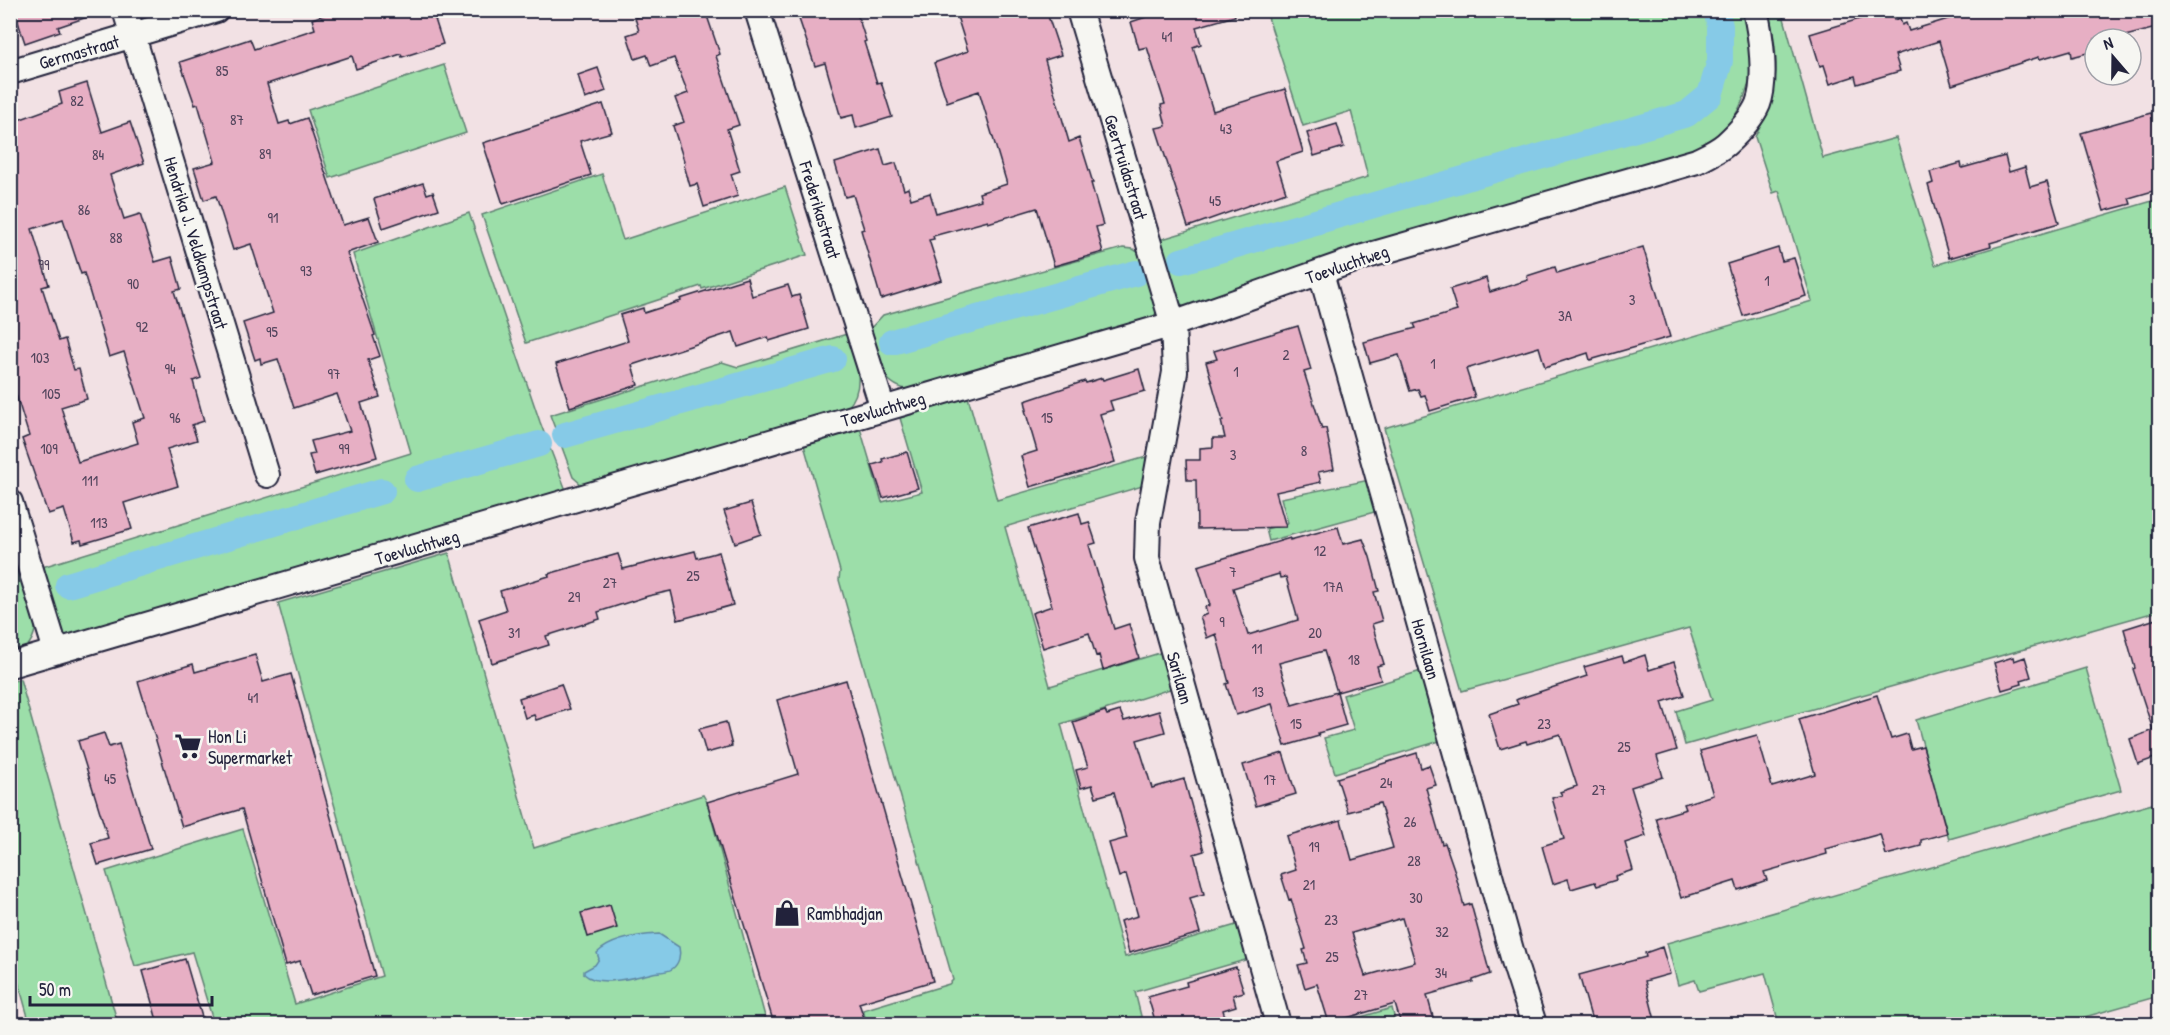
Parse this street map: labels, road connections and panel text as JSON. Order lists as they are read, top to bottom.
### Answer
{
  "streets": {
    "street": [
      "Germastraat",
      "Geertruidastraat",
      "Frederikastraat",
      "Hendrika J. Veldkampstraat",
      "Toevluchtweg",
      "Hornilaan",
      "Sarilaan"
    ]
  },
  "crossings": [
    ["Germastraat", "Hendrika J. Veldkampstraat"],
    ["Geertruidastraat", "Toevluchtweg"],
    ["Geertruidastraat", "Sarilaan"],
    ["Frederikastraat", "Toevluchtweg"],
    ["Toevluchtweg", "Hornilaan"],
    ["Toevluchtweg", "Sarilaan"]
  ],
  "places": {
    "supermarket": ["Hon Li Supermarket"],
    "shop": ["Rambhadjan"]
  },
  "house_numbers": [
    "41",
    "85",
    "82",
    "87",
    "43",
    "89",
    "84",
    "45",
    "86",
    "91",
    "88",
    "99",
    "93",
    "1",
    "90",
    "3",
    "3A",
    "92",
    "95",
    "2",
    "103",
    "1",
    "94",
    "1",
    "97",
    "105",
    "96",
    "15",
    "109",
    "99",
    "8",
    "3",
    "111",
    "113",
    "12",
    "7",
    "25",
    "27",
    "17A",
    "29",
    "9",
    "31",
    "20",
    "11",
    "18",
    "13",
    "41",
    "15",
    "23",
    "25",
    "45",
    "17",
    "24",
    "27",
    "26",
    "19",
    "28",
    "21",
    "30",
    "23",
    "32",
    "25",
    "34",
    "27"
  ],
  "scale_bar": "50 m",
  "north": "top"
}
